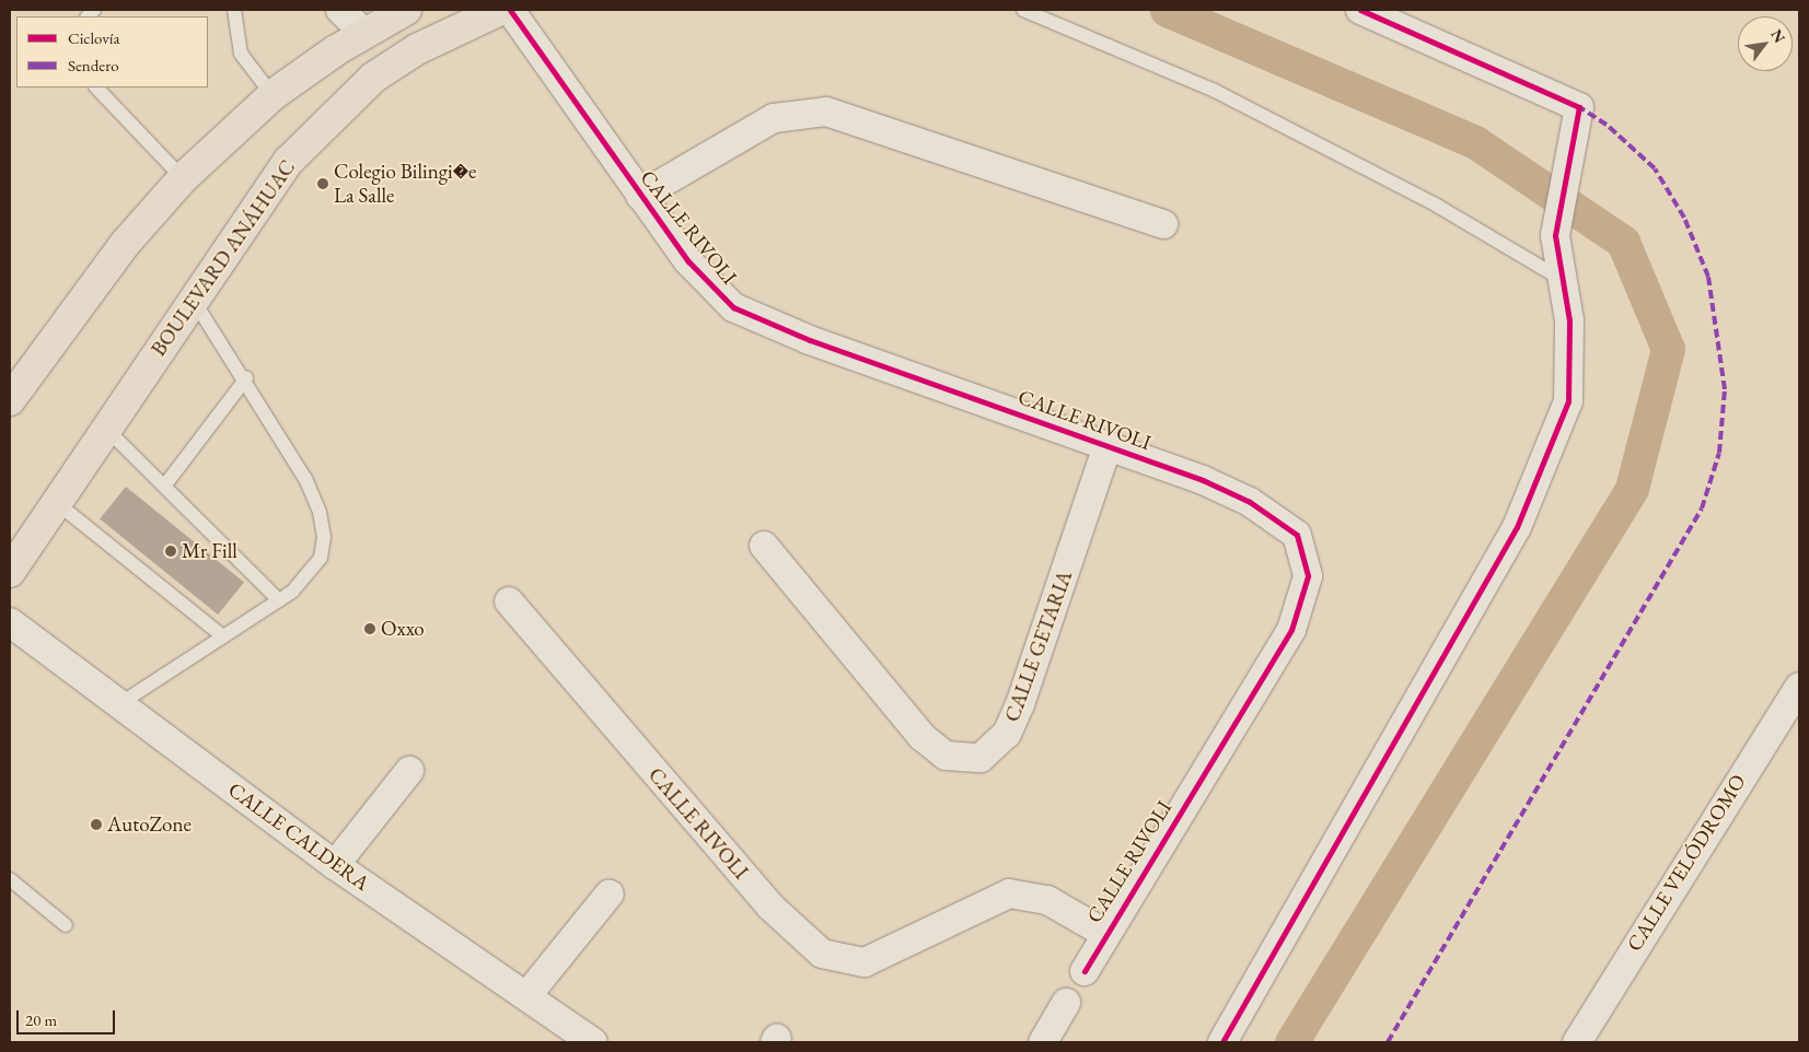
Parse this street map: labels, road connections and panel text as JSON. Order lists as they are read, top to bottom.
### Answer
{
  "streets": {
    "main road": ["BOULEVARD ANÁHUAC"],
    "street": [
      "CALLE RIVOLI",
      "CALLE GETARIA",
      "CALLE CALDERA",
      "CALLE VELÓDROMO"
    ]
  },
  "crossings": [
    ["CALLE RIVOLI", "CALLE GETARIA"]
  ],
  "places": [
    "Colegio Bilingi�e La Salle",
    "Mr Fill",
    "Oxxo",
    "AutoZone"
  ],
  "legend": ["Ciclovía", "Sendero"],
  "scale_bar": "20 m",
  "north": "top right"
}
